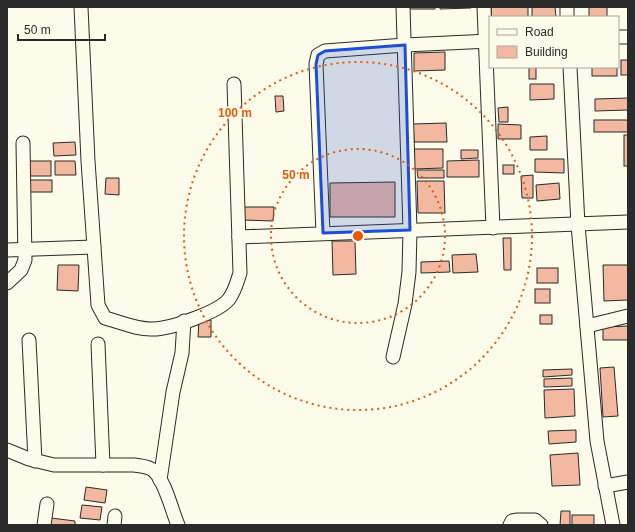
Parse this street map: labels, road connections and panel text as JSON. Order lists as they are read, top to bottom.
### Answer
{
  "legend": ["Road", "Building"],
  "scale_bar": "50 m",
  "rings": ["100 m", "50 m"]
}
